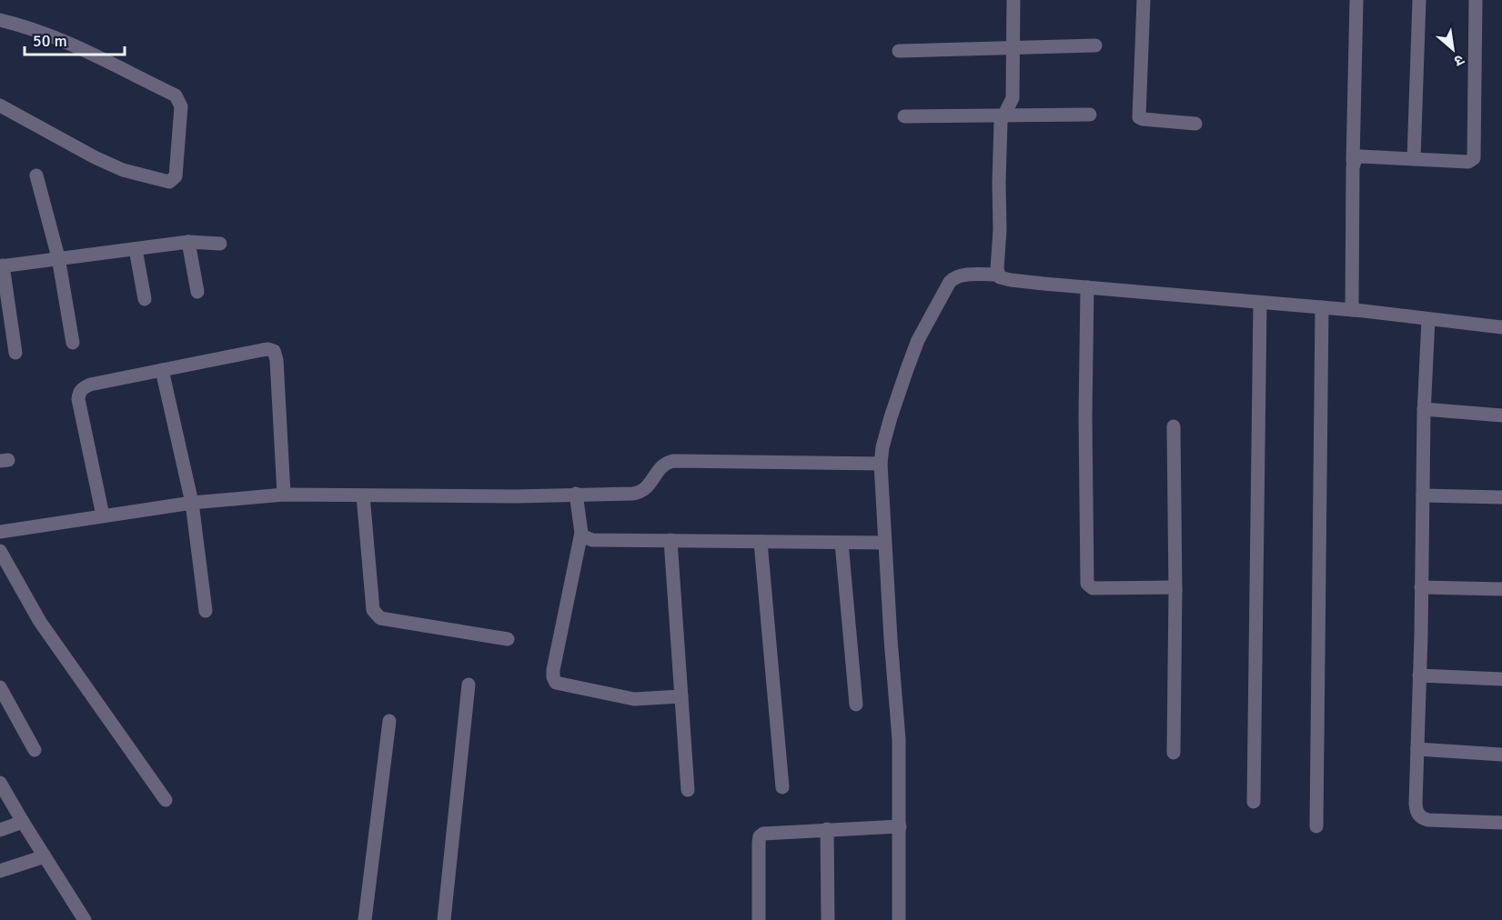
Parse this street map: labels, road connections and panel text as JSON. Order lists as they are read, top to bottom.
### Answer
{
  "scale_bar": "50 m",
  "north": "bottom right"
}
